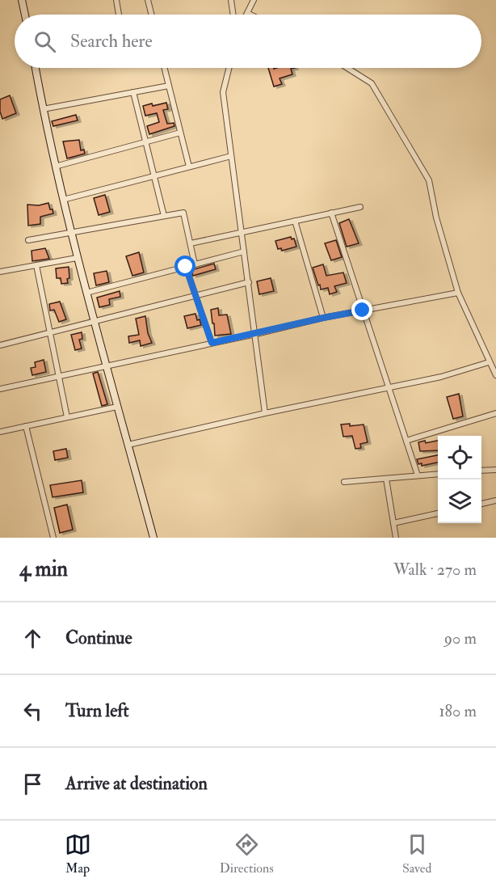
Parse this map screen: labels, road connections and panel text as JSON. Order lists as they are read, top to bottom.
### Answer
{
  "page": {
    "search": "Search here",
    "heading": ["4 min", "Walk · 270 m"],
    "list": [
      ["Continue", "90 m"],
      ["Turn left", "180 m"],
      "Arrive at destination"
    ],
    "nav": ["Map", "Directions", "Saved"]
  }
}
